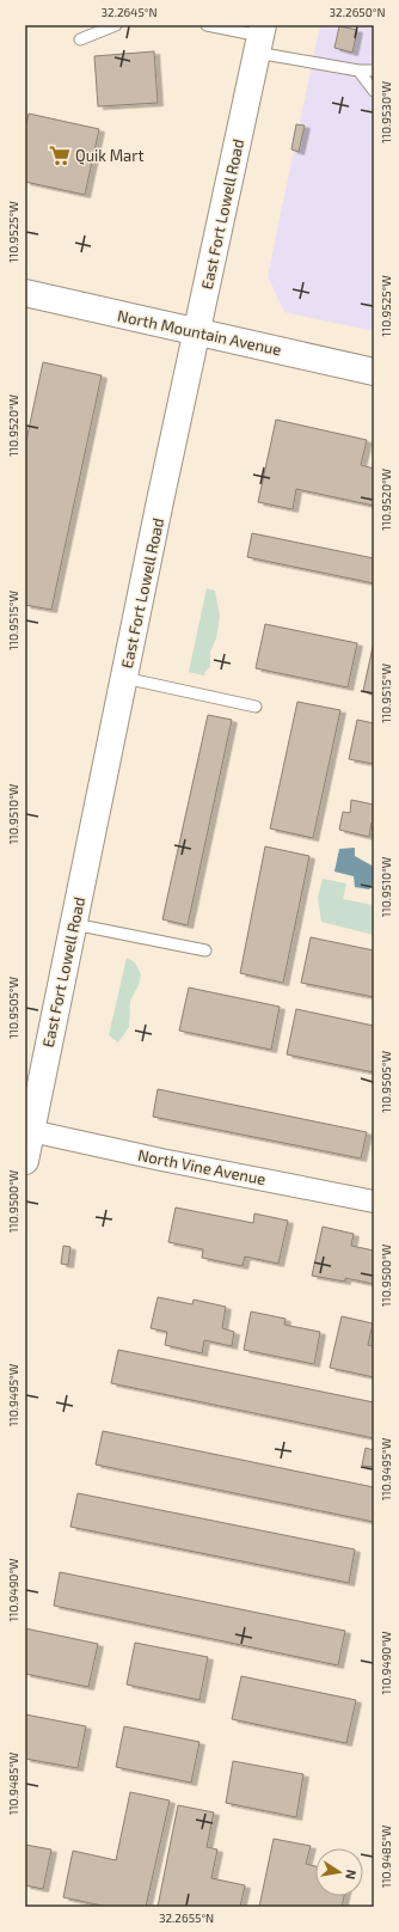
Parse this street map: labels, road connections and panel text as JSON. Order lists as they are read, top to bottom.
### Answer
{
  "streets": {
    "main road": ["East Fort Lowell Road", "North Mountain Avenue"],
    "street": ["North Vine Avenue"]
  },
  "crossings": [
    ["East Fort Lowell Road", "North Mountain Avenue"],
    ["East Fort Lowell Road", "North Vine Avenue"]
  ],
  "places": {
    "supermarket": ["Quik Mart"]
  },
  "north": "right",
  "coordinates": [
    "32.2645°N",
    "32.2650°N",
    "110.9530°W",
    "110.9525°W",
    "110.9520°W",
    "110.9515°W",
    "110.9510°W",
    "110.9505°W",
    "110.9500°W",
    "110.9495°W",
    "110.9490°W",
    "110.9485°W",
    "32.2655°N"
  ]
}
